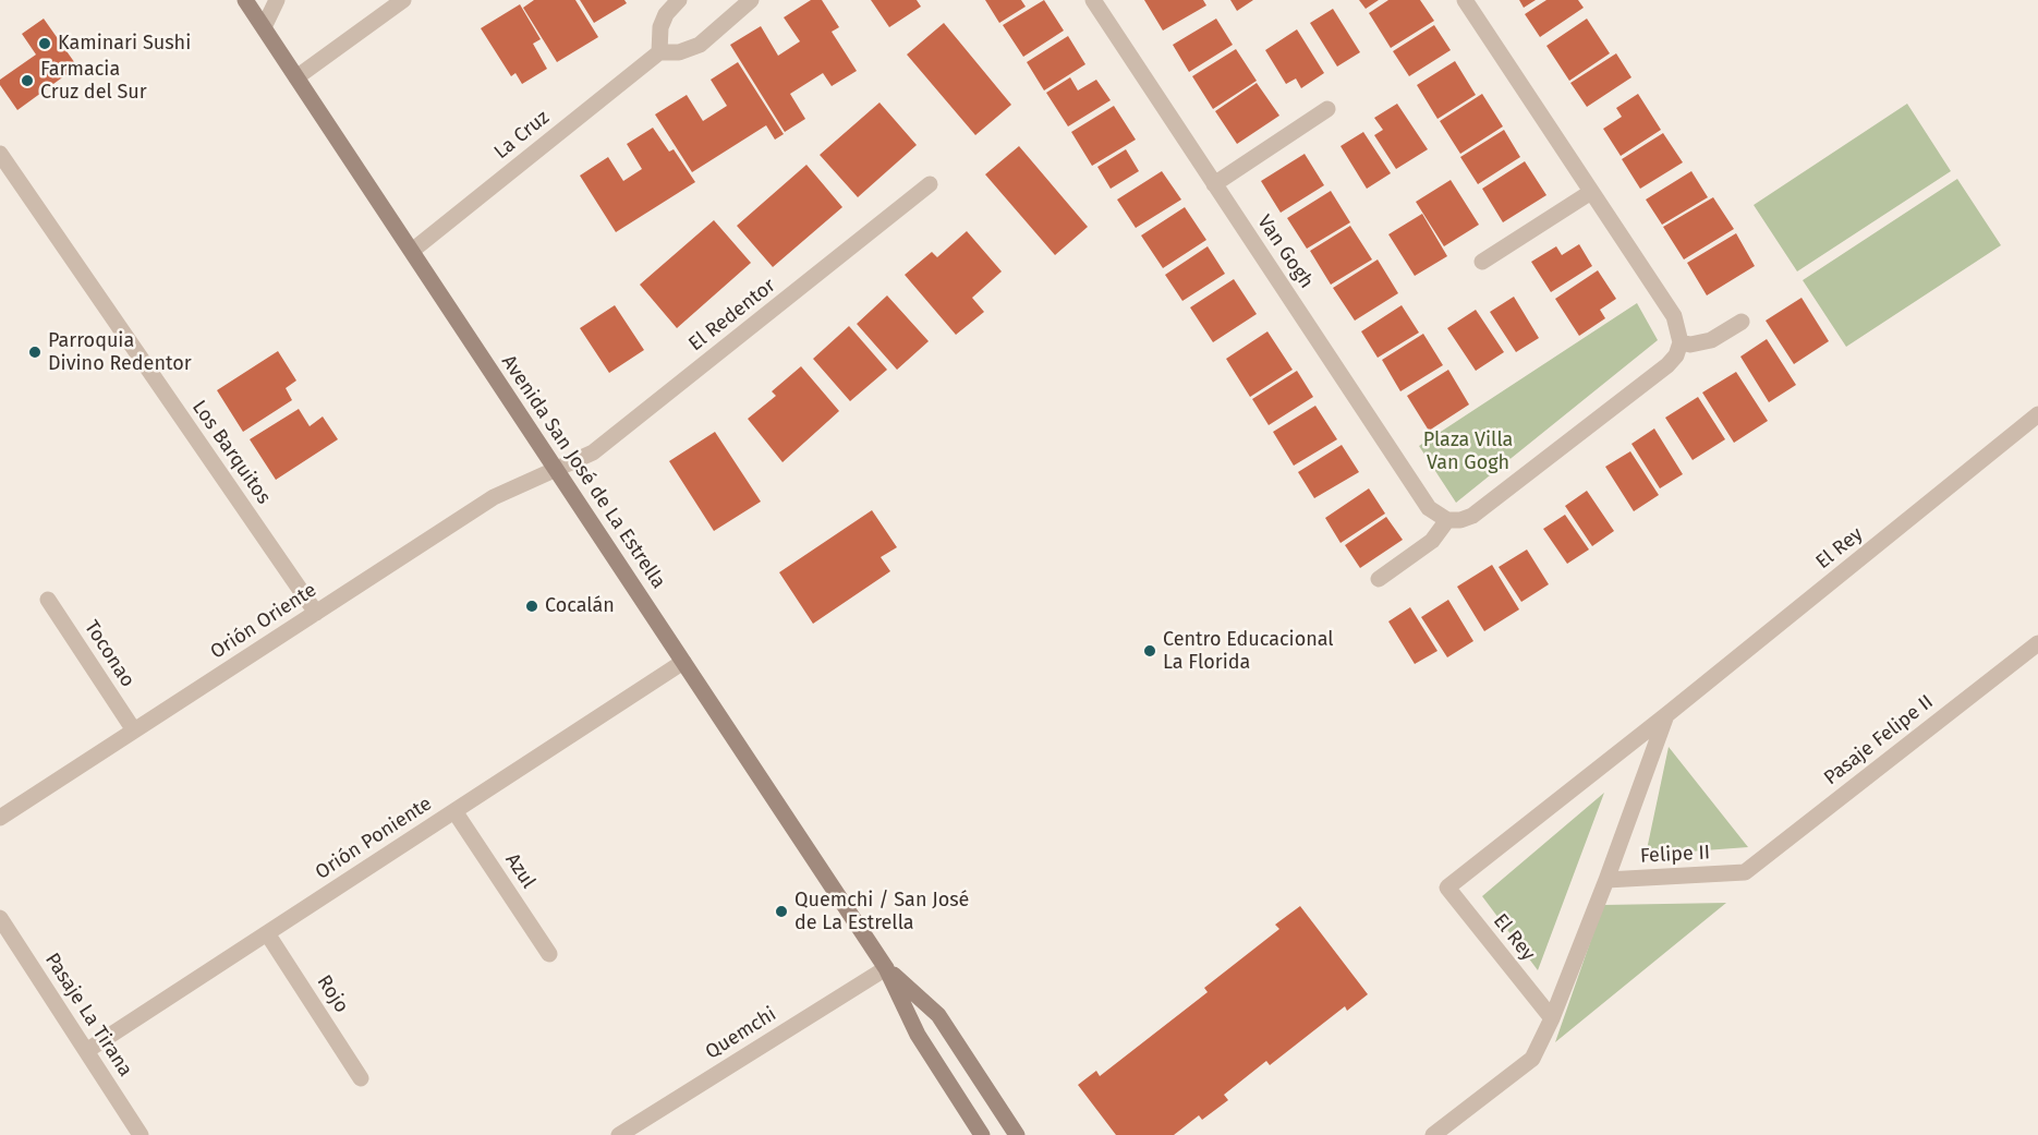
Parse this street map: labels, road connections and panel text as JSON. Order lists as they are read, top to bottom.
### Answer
{
  "streets": {
    "main road": ["Avenida San José de La Estrella"],
    "street": [
      "La Cruz",
      "Van Gogh",
      "El Redentor",
      "Los Barquitos",
      "El Rey",
      "Orión Oriente",
      "Toconao",
      "Pasaje Felipe II",
      "Orión Poniente",
      "Felipe II",
      "Azul",
      "Rojo",
      "Pasaje La Tirana",
      "Quemchi"
    ]
  },
  "crossings": [
    ["La Cruz", "Avenida San José de La Estrella"],
    ["El Redentor", "Avenida San José de La Estrella"],
    ["El Redentor", "Orión Oriente"],
    ["Los Barquitos", "Orión Oriente"],
    ["Avenida San José de La Estrella", "Orión Oriente"],
    ["Avenida San José de La Estrella", "Orión Poniente"],
    ["Avenida San José de La Estrella", "Quemchi"],
    ["Orión Oriente", "Toconao"],
    ["Pasaje Felipe II", "Felipe II"],
    ["Orión Poniente", "Azul"],
    ["Orión Poniente", "Rojo"],
    ["Orión Poniente", "Pasaje La Tirana"]
  ],
  "parks": ["Plaza Villa Van Gogh"],
  "places": [
    "Kaminari Sushi",
    "Farmacia Cruz del Sur",
    "Parroquia Divino Redentor",
    "Cocalán",
    "Centro Educacional La Florida",
    "Quemchi / San José de La Estrella"
  ]
}
